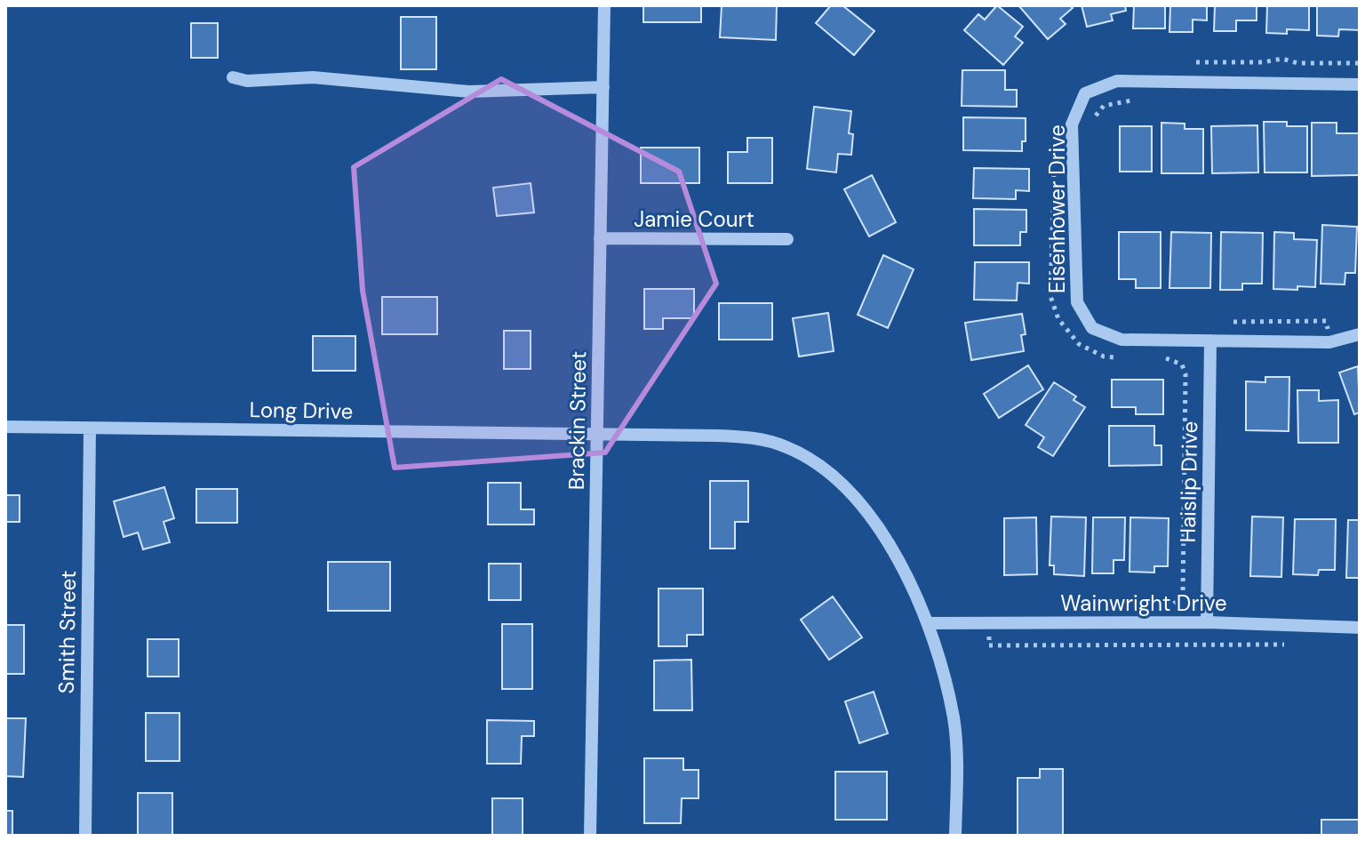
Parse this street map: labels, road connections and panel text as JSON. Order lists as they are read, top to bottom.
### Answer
{
  "streets": {
    "street": [
      "Eisenhower Drive",
      "Jamie Court",
      "Long Drive",
      "Brackin Street",
      "Haislip Drive",
      "Wainwright Drive",
      "Smith Street"
    ]
  },
  "crossings": [
    ["Eisenhower Drive", "Haislip Drive"],
    ["Jamie Court", "Brackin Street"],
    ["Long Drive", "Brackin Street"],
    ["Long Drive", "Wainwright Drive"],
    ["Long Drive", "Smith Street"],
    ["Haislip Drive", "Wainwright Drive"]
  ]
}
